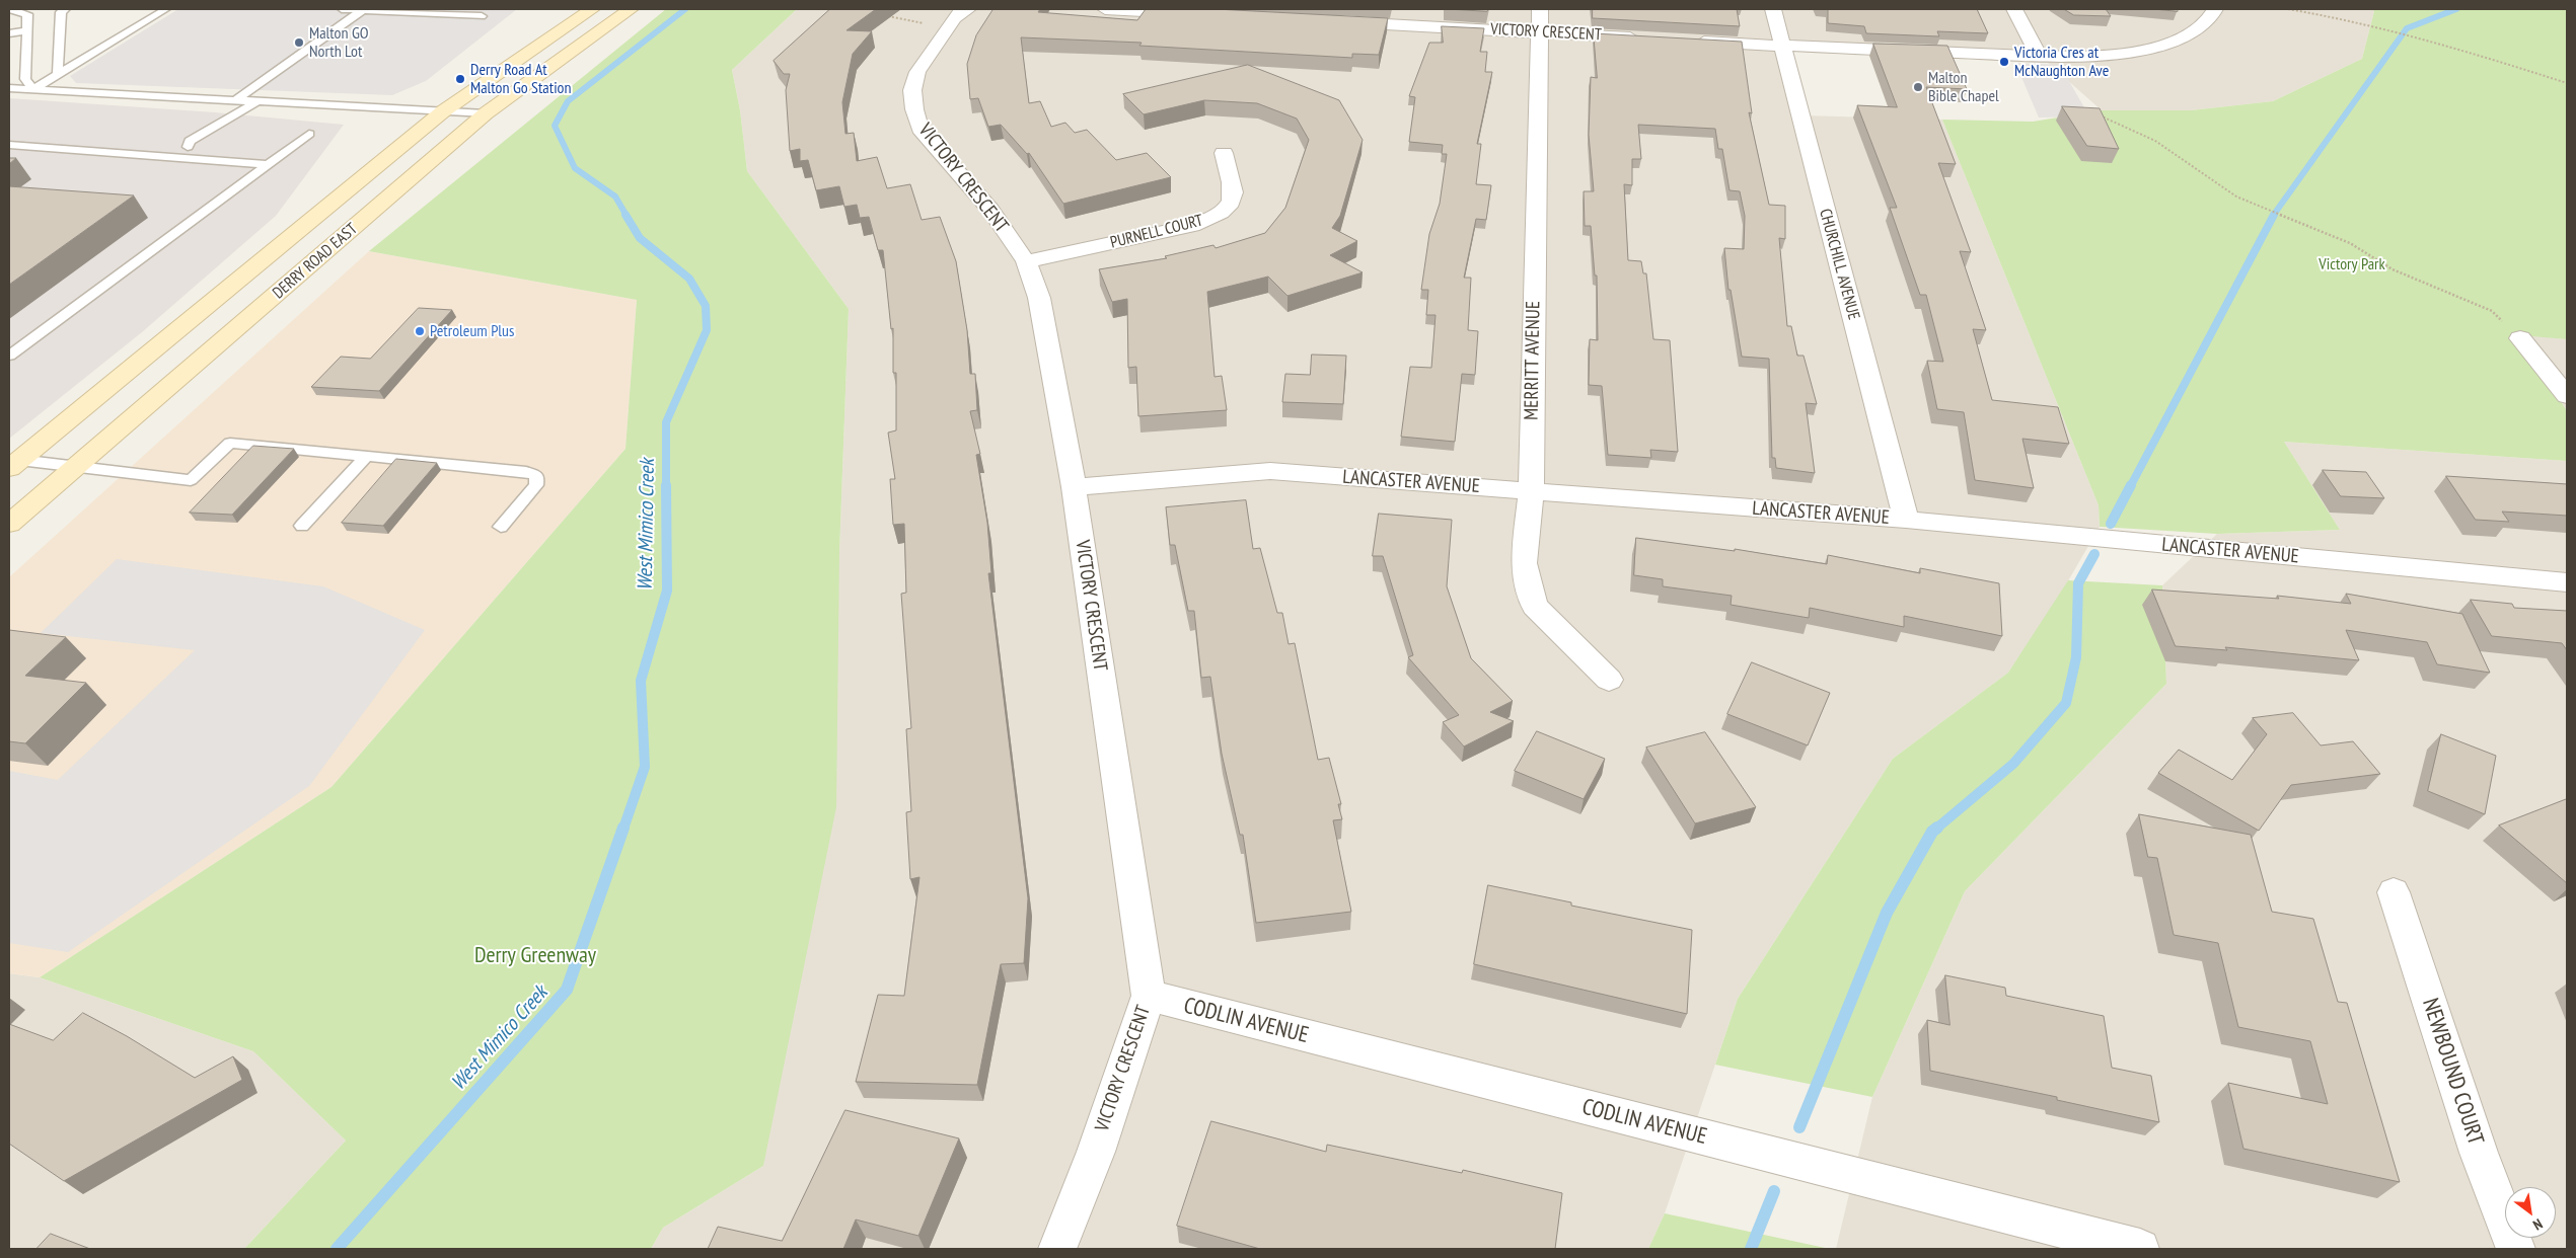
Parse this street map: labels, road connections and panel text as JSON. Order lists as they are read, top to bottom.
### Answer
{
  "streets": {
    "main road": ["DERRY ROAD EAST"],
    "street": [
      "VICTORY CRESCENT",
      "PURNELL COURT",
      "CHURCHILL AVENUE",
      "MERRITT AVENUE",
      "LANCASTER AVENUE",
      "CODLIN AVENUE",
      "NEWBOUND COURT"
    ]
  },
  "crossings": [
    ["VICTORY CRESCENT", "PURNELL COURT"],
    ["VICTORY CRESCENT", "MERRITT AVENUE"],
    ["VICTORY CRESCENT", "LANCASTER AVENUE"],
    ["VICTORY CRESCENT", "CODLIN AVENUE"],
    ["CHURCHILL AVENUE", "LANCASTER AVENUE"],
    ["MERRITT AVENUE", "LANCASTER AVENUE"]
  ],
  "water": ["West Mimico Creek"],
  "parks": ["Victory Park", "Derry Greenway"],
  "places": [
    "Malton GO North Lot",
    "Victoria Cres at McNaughton Ave",
    "Derry Road At Malton Go Station",
    "Malton Bible Chapel",
    "Petroleum Plus"
  ],
  "north": "bottom right"
}
